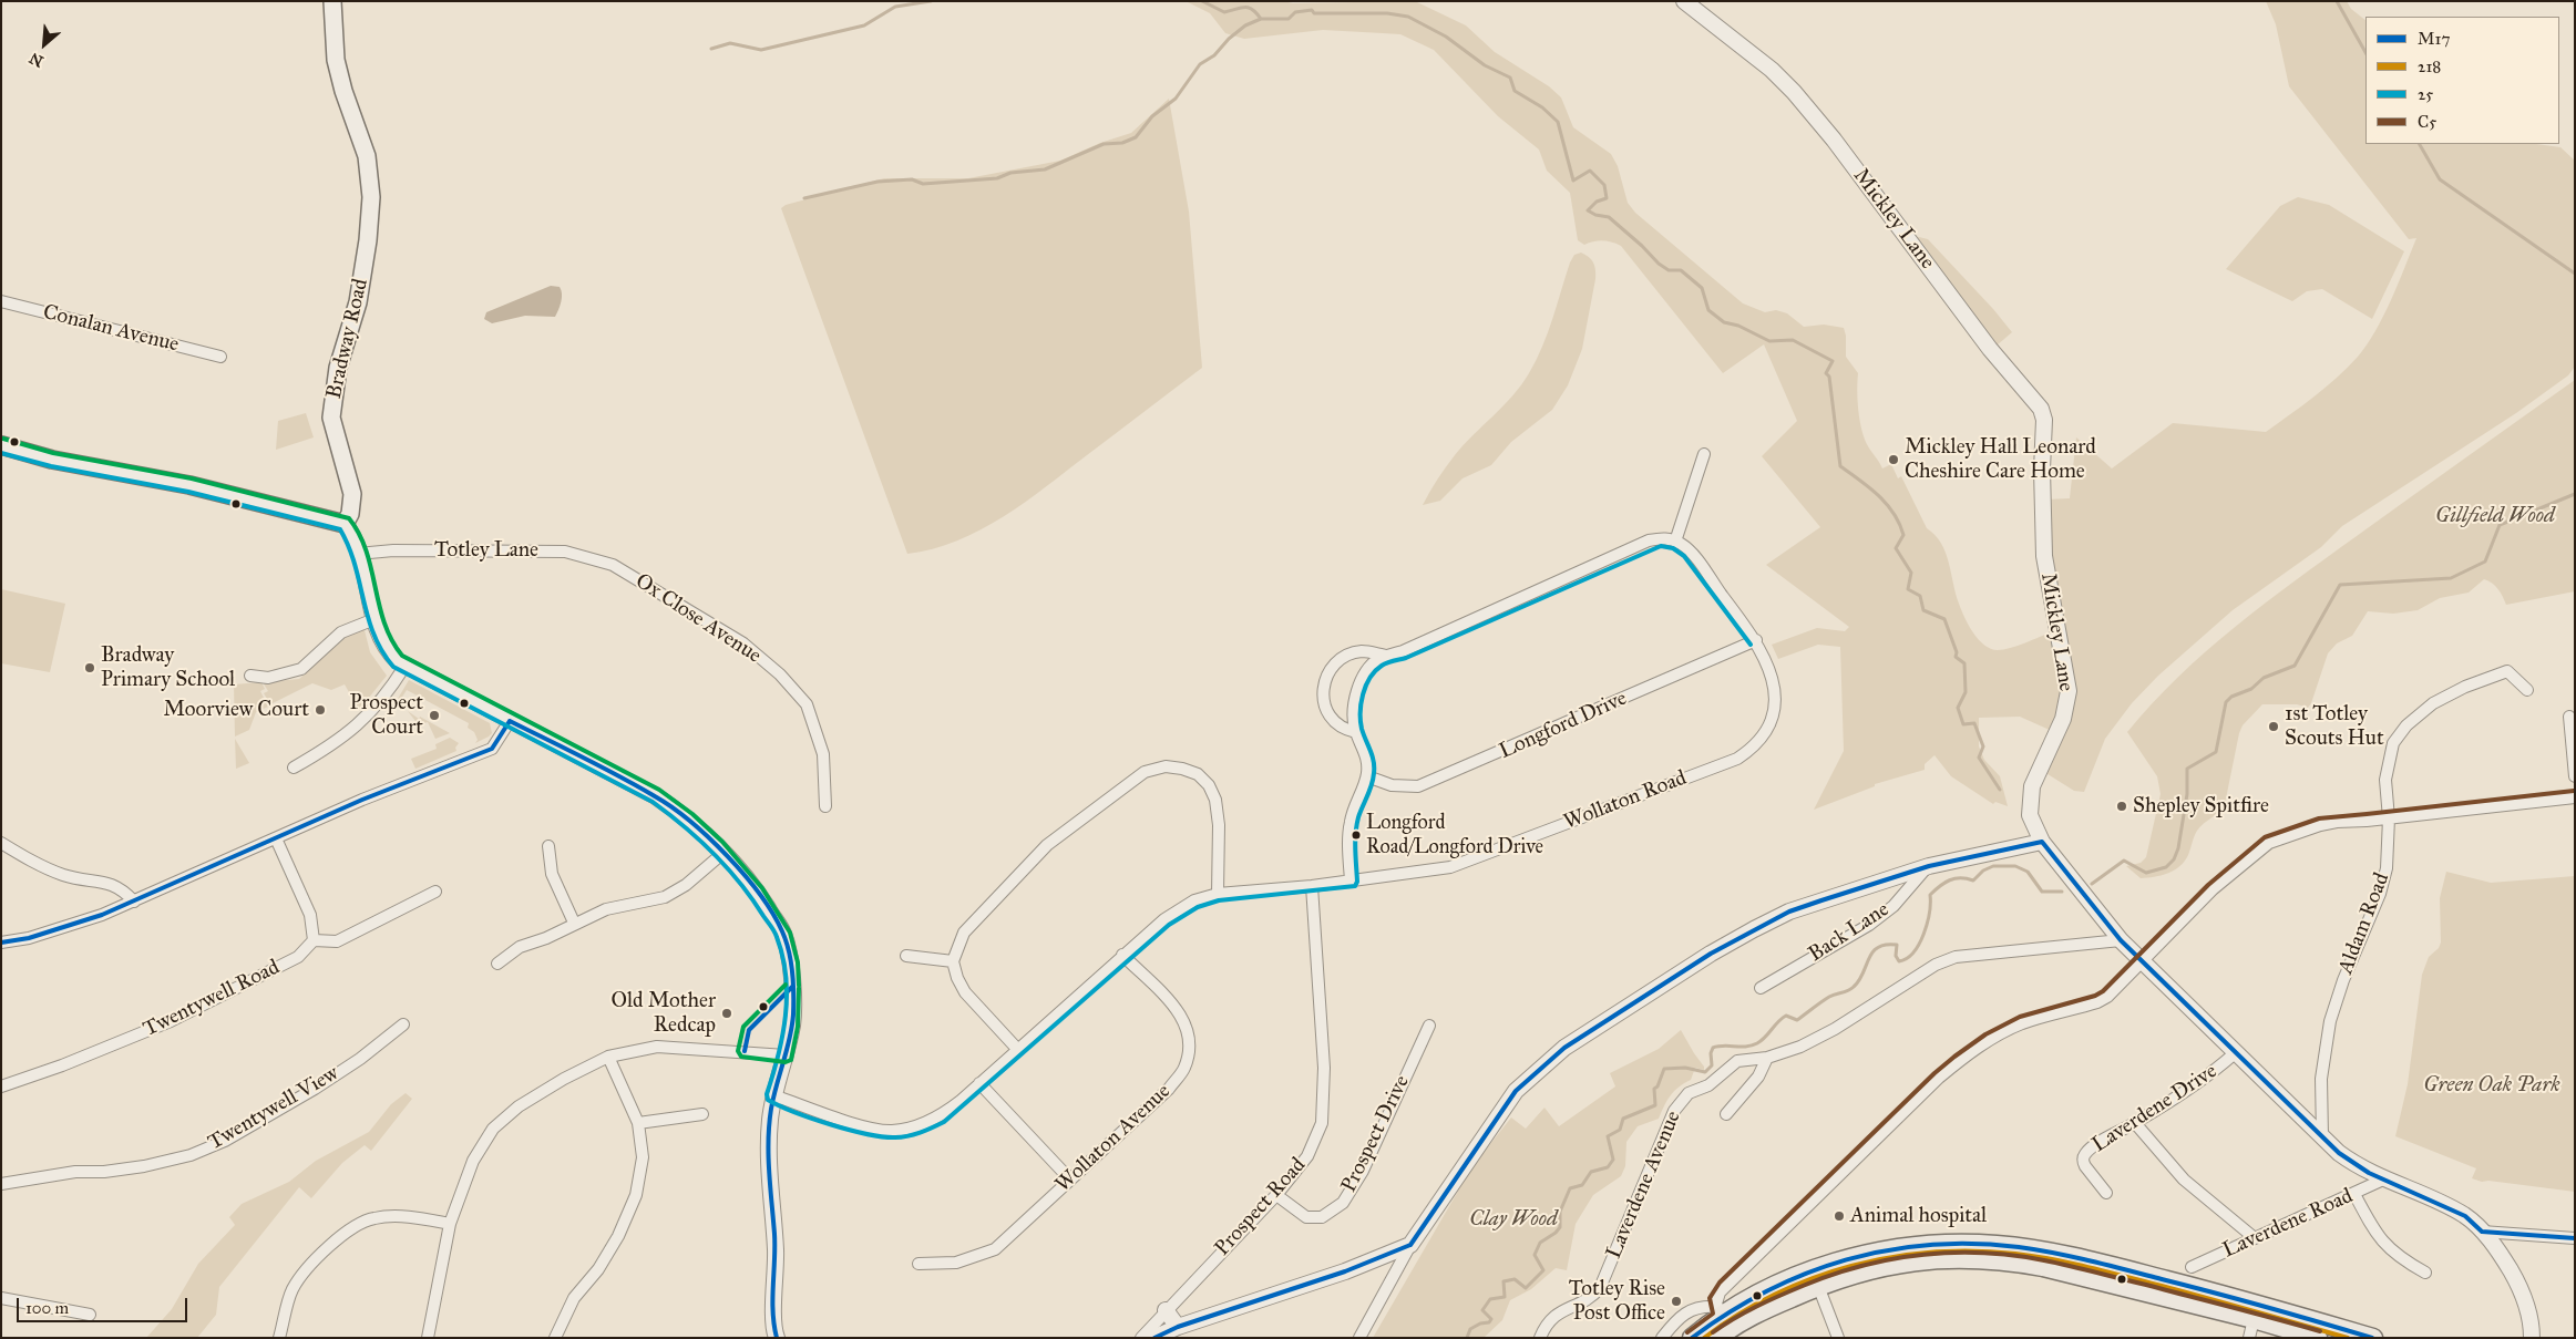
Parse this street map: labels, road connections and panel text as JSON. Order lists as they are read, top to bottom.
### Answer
{
  "streets": {
    "main road": ["Bradway Road"],
    "street": [
      "Mickley Lane",
      "Conalan Avenue",
      "Totley Lane",
      "Ox Close Avenue",
      "Longford Drive",
      "Wollaton Road",
      "Aldam Road",
      "Back Lane",
      "Twentywell Road",
      "Twentywell View",
      "Laverdene Drive",
      "Prospect Drive",
      "Wollaton Avenue",
      "Laverdene Avenue",
      "Prospect Road",
      "Laverdene Road"
    ]
  },
  "crossings": [
    ["Mickley Lane", "Aldam Road"],
    ["Mickley Lane", "Laverdene Drive"],
    ["Mickley Lane", "Laverdene Avenue"],
    ["Mickley Lane", "Laverdene Road"],
    ["Totley Lane", "Ox Close Avenue"],
    ["Longford Drive", "Wollaton Road"],
    ["Wollaton Road", "Wollaton Avenue"],
    ["Wollaton Road", "Prospect Road"],
    ["Prospect Drive", "Prospect Road"]
  ],
  "parks": ["Gillfield Wood", "Green Oak Park", "Clay Wood"],
  "places": [
    "Mickley Hall Leonard Cheshire Care Home",
    "Bradway Primary School",
    "Moorview Court",
    "Prospect Court",
    "1st Totley Scouts Hut",
    "Shepley Spitfire",
    "Longford Road/Longford Drive",
    "Old Mother Redcap",
    "Animal hospital",
    "Totley Rise Post Office"
  ],
  "lines": [
    "transit line 25",
    "transit line M17",
    "transit line C5",
    "transit line 218"
  ],
  "legend": [
    "M17",
    "218",
    "25",
    "C5"
  ],
  "scale_bar": "100 m",
  "north": "bottom left"
}
